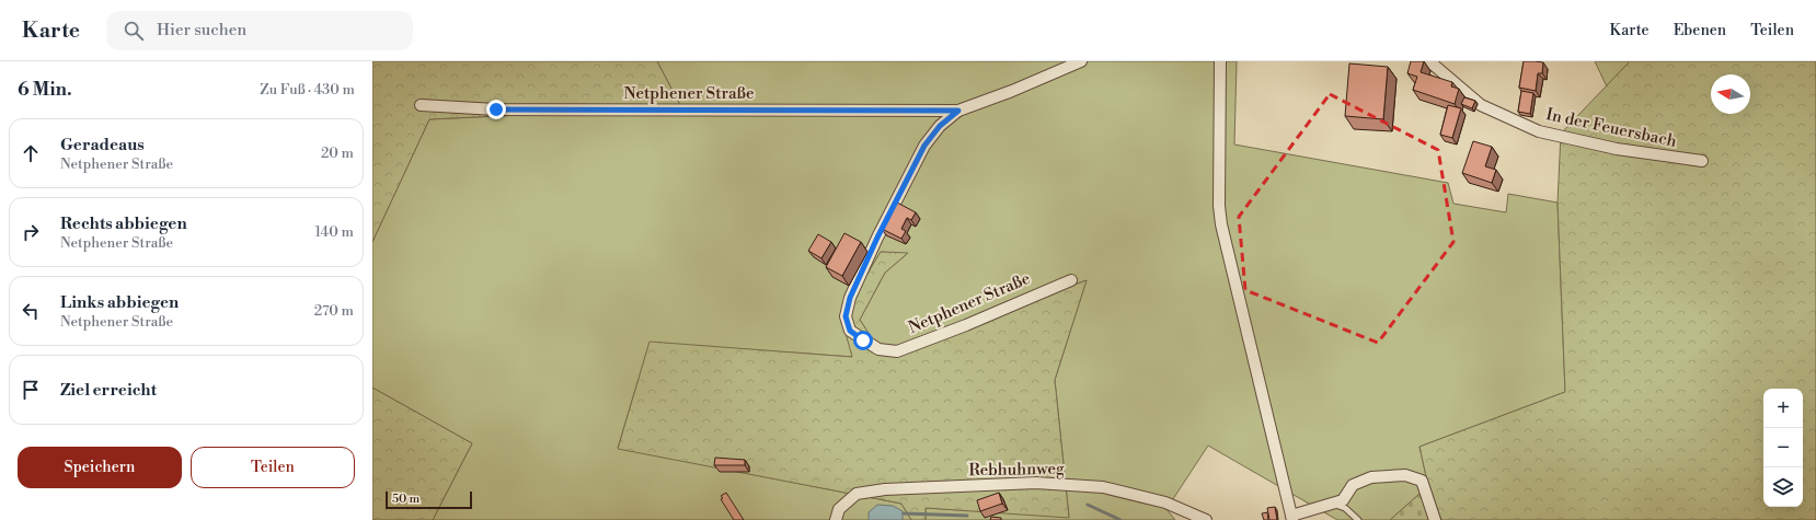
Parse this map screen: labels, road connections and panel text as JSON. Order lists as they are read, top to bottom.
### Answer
{
  "streets": {
    "street": ["Netphener Straße", "In der Feuersbach", "Rebhuhnweg"]
  },
  "scale_bar": "50 m",
  "north": "left",
  "page": {
    "header": "Karte",
    "search": "Hier suchen",
    "nav": ["Karte", "Ebenen", "Teilen"],
    "heading": ["6 Min.", "Zu Fuß · 430 m"],
    "list": [
      ["Geradeaus", "Netphener Straße", "20 m"],
      ["Rechts abbiegen", "Netphener Straße", "140 m"],
      ["Links abbiegen", "Netphener Straße", "270 m"],
      "Ziel erreicht"
    ],
    "map_buttons": ["+", "−"],
    "buttons": ["Speichern", "Teilen"],
    "scale": "50 m"
  }
}
